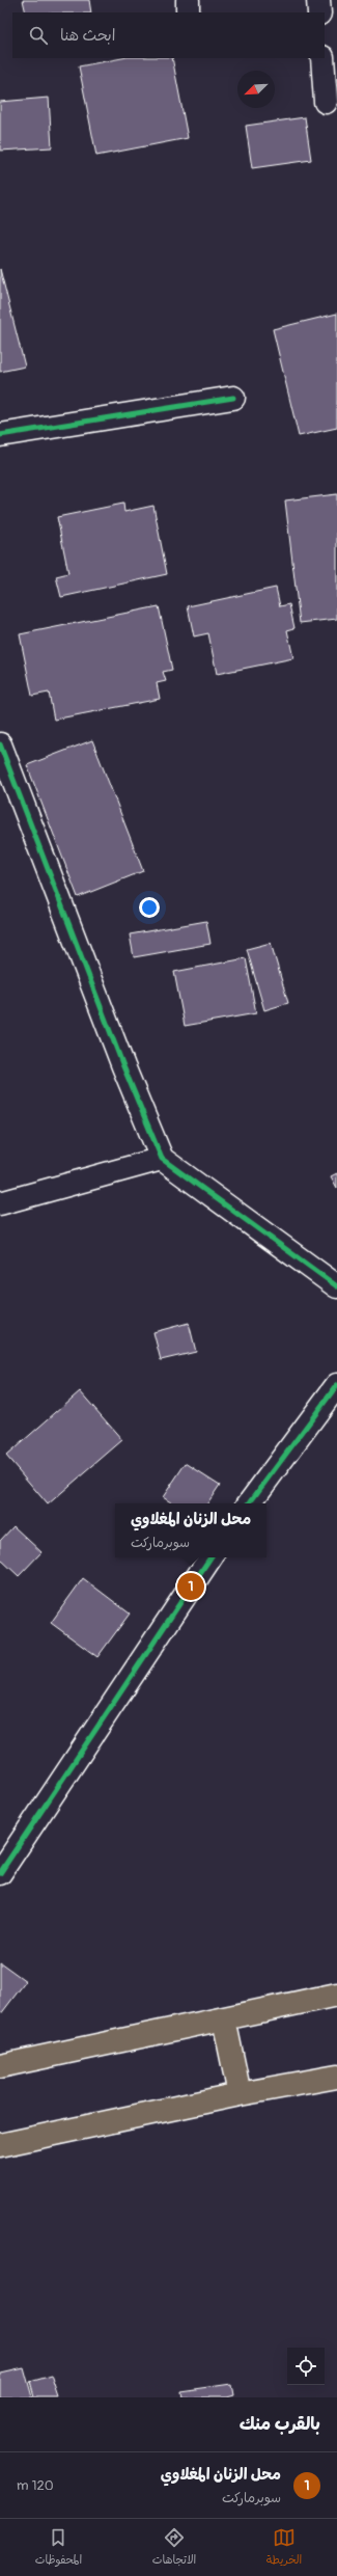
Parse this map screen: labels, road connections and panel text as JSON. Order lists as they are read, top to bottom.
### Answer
{
  "north": "bottom left",
  "page": {
    "search": "ابحث هنا",
    "popup": ["محل الزنان المغلاوي", "سوبرماركت"],
    "pins": "1",
    "heading": "بالقرب منك",
    "list": [
      {
        "mark": "1",
        "name": "محل الزنان المغلاوي",
        "note": "سوبرماركت",
        "value": "120 m"
      }
    ],
    "nav": ["الخريطة", "الاتجاهات", "المحفوظات"]
  }
}
